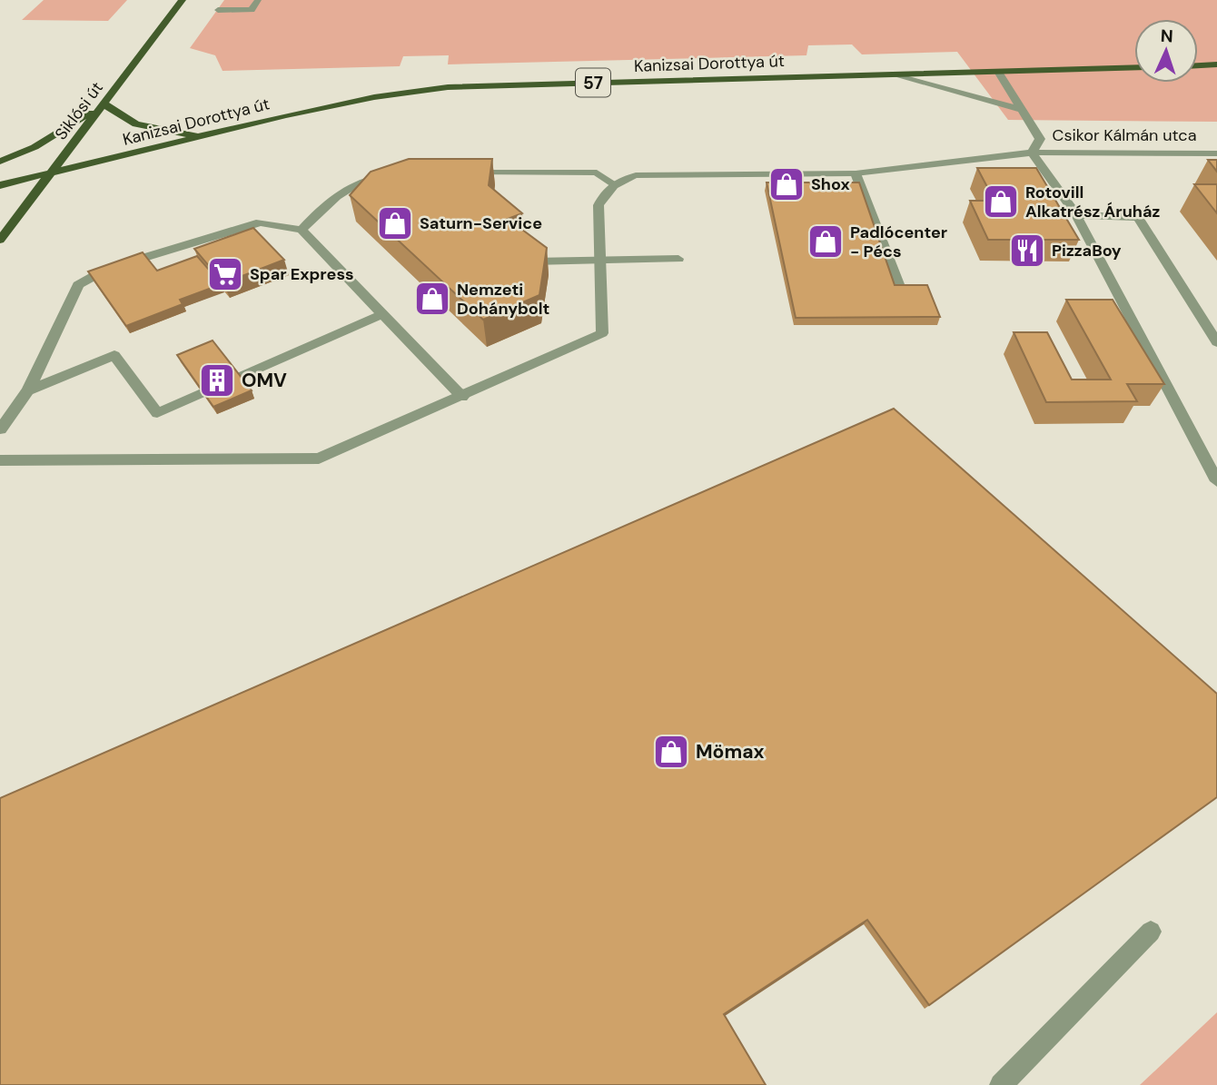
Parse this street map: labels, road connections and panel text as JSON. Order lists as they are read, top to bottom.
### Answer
{
  "streets": {
    "main road": ["Kanizsai Dorottya út", "57", "Siklósi út"],
    "street": ["Csikor Kálmán utca"]
  },
  "crossings": [
    ["Kanizsai Dorottya út", "57"],
    ["Kanizsai Dorottya út", "Siklósi út"],
    ["57", "Siklósi út"]
  ],
  "places": {
    "shop": [
      "Shox",
      "Rotovill Alkatrész Áruház",
      "Saturn-Service",
      "Padlócenter - Pécs",
      "Nemzeti Dohánybolt",
      "Mömax"
    ],
    "restaurant": ["PizzaBoy"],
    "supermarket": ["Spar Express"],
    "building": ["OMV"]
  },
  "north": "top"
}
